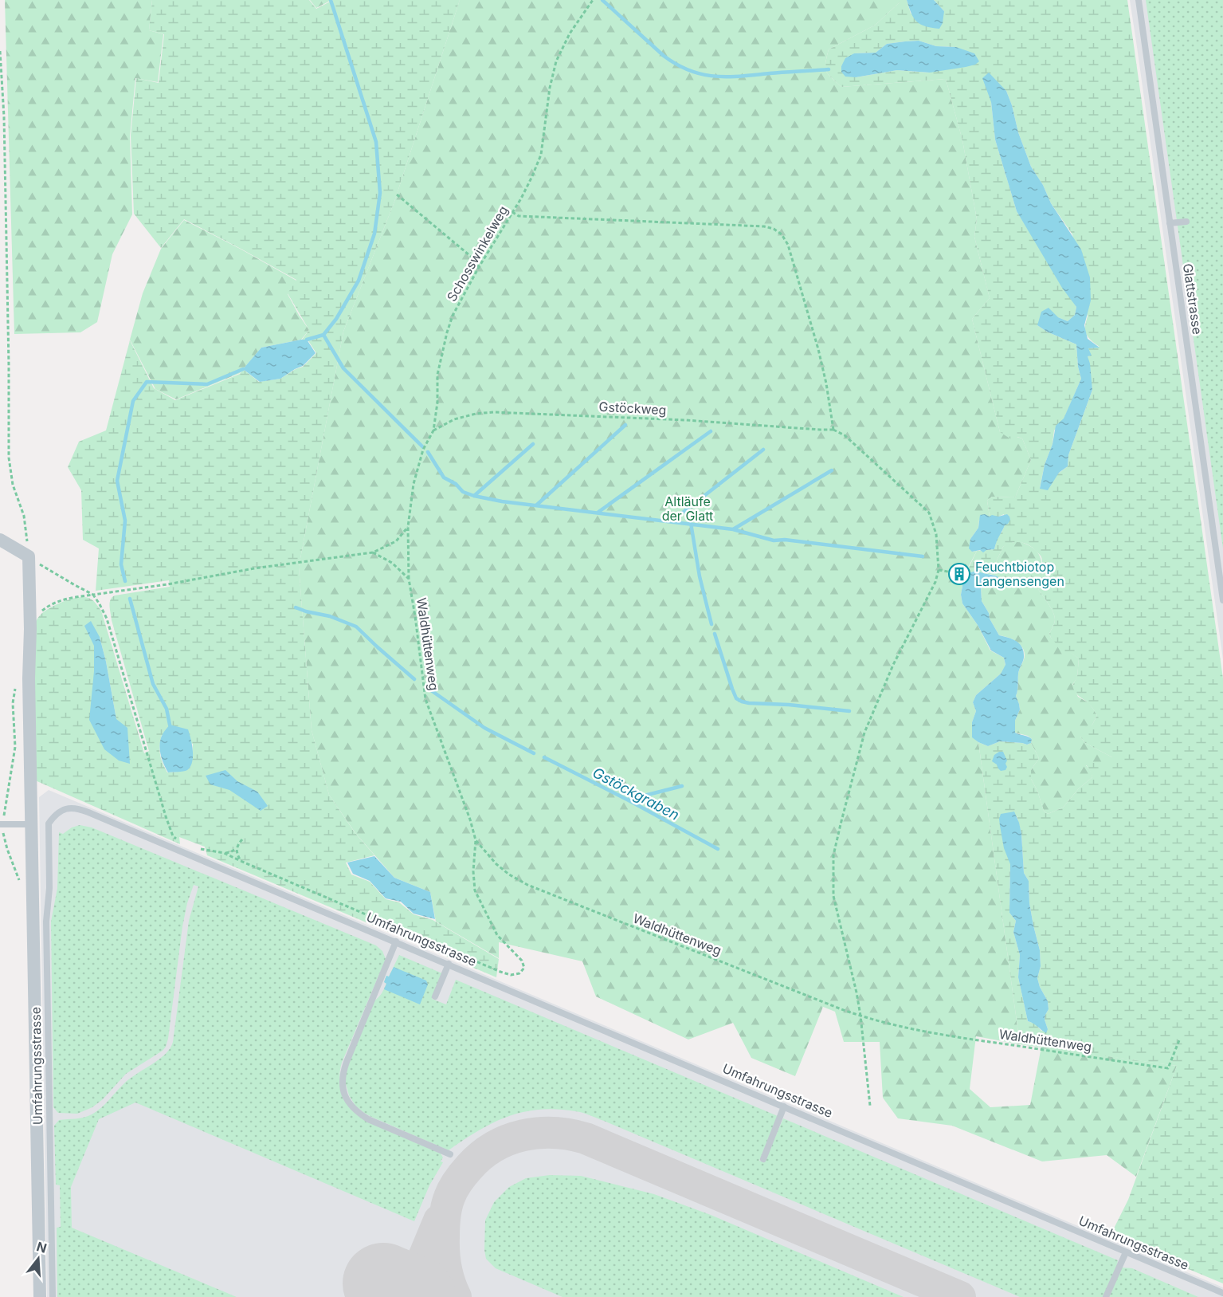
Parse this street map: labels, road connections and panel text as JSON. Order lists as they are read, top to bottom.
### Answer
{
  "streets": {
    "lane": ["Glattstrasse", "Umfahrungsstrasse"],
    "path": ["Schosswinkelweg", "Gstöckweg", "Waldhüttenweg"]
  },
  "crossings": [
    ["Schosswinkelweg", "Gstöckweg"],
    ["Schosswinkelweg", "Waldhüttenweg"]
  ],
  "water": ["Gstöckgraben"],
  "parks": ["Altläufe der Glatt"],
  "places": {
    "building": ["Feuchtbiotop Langensengen"]
  },
  "north": "top"
}
